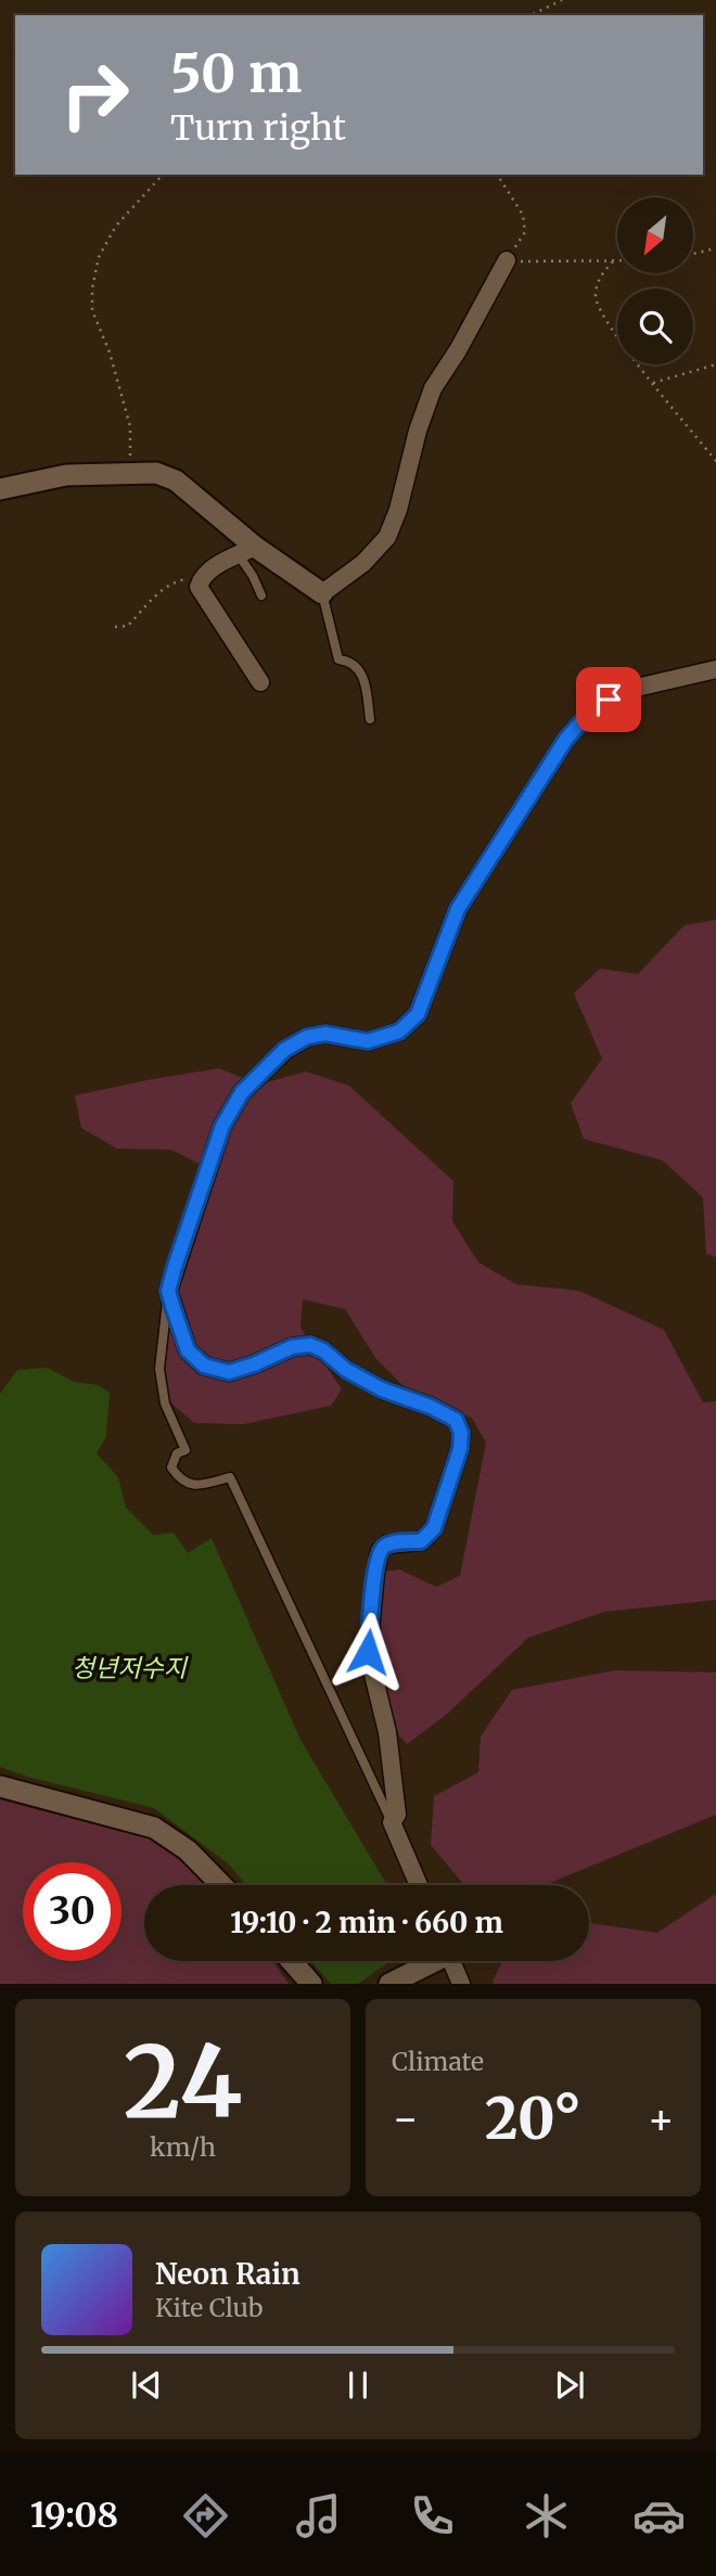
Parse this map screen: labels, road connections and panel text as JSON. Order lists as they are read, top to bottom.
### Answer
{
  "water": ["청년저수지"],
  "north": "bottom left",
  "page": {
    "turn": ["50 m", "Turn right"],
    "limit": "30",
    "trip": "19:10 · 2 min · 660 m",
    "tile": [
      ["24", "km/h"],
      "Climate"
    ],
    "heat": ["−", "20°", "+"],
    "song": ["Neon Rain", "Kite Club"],
    "tabs": "19:08"
  }
}
